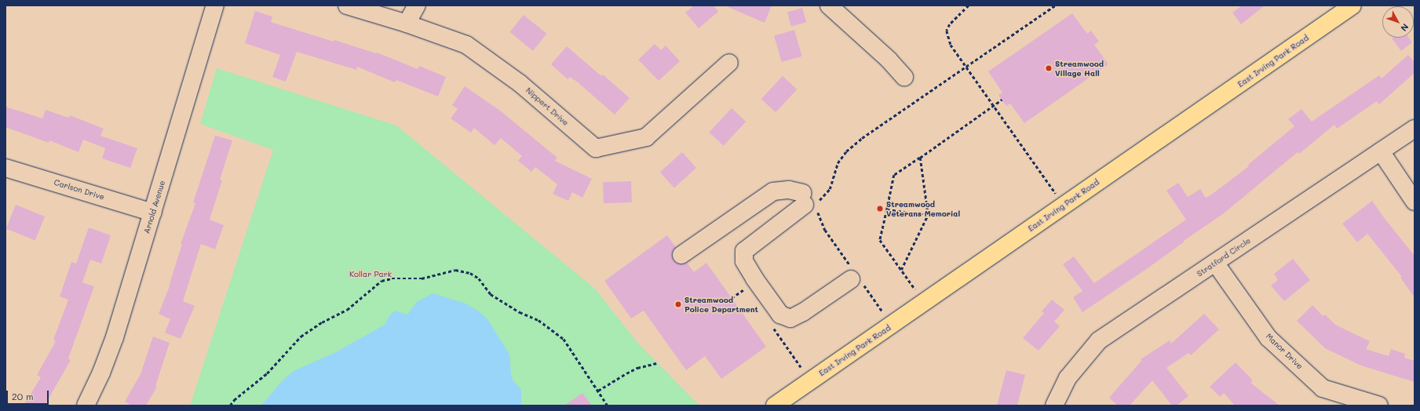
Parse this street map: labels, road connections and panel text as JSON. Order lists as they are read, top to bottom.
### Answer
{
  "streets": {
    "main road": ["East Irving Park Road"],
    "street": [
      "Nippert Drive",
      "Carlson Drive",
      "Arnold Avenue",
      "Stratford Circle",
      "Manor Drive"
    ]
  },
  "crossings": [
    ["Carlson Drive", "Arnold Avenue"],
    ["Stratford Circle", "Manor Drive"]
  ],
  "parks": ["Kollar Park"],
  "places": ["Streamwood Village Hall", "Streamwood Veterans Memorial", "Streamwood Police Department"],
  "scale_bar": "20 m",
  "north": "bottom right"
}
